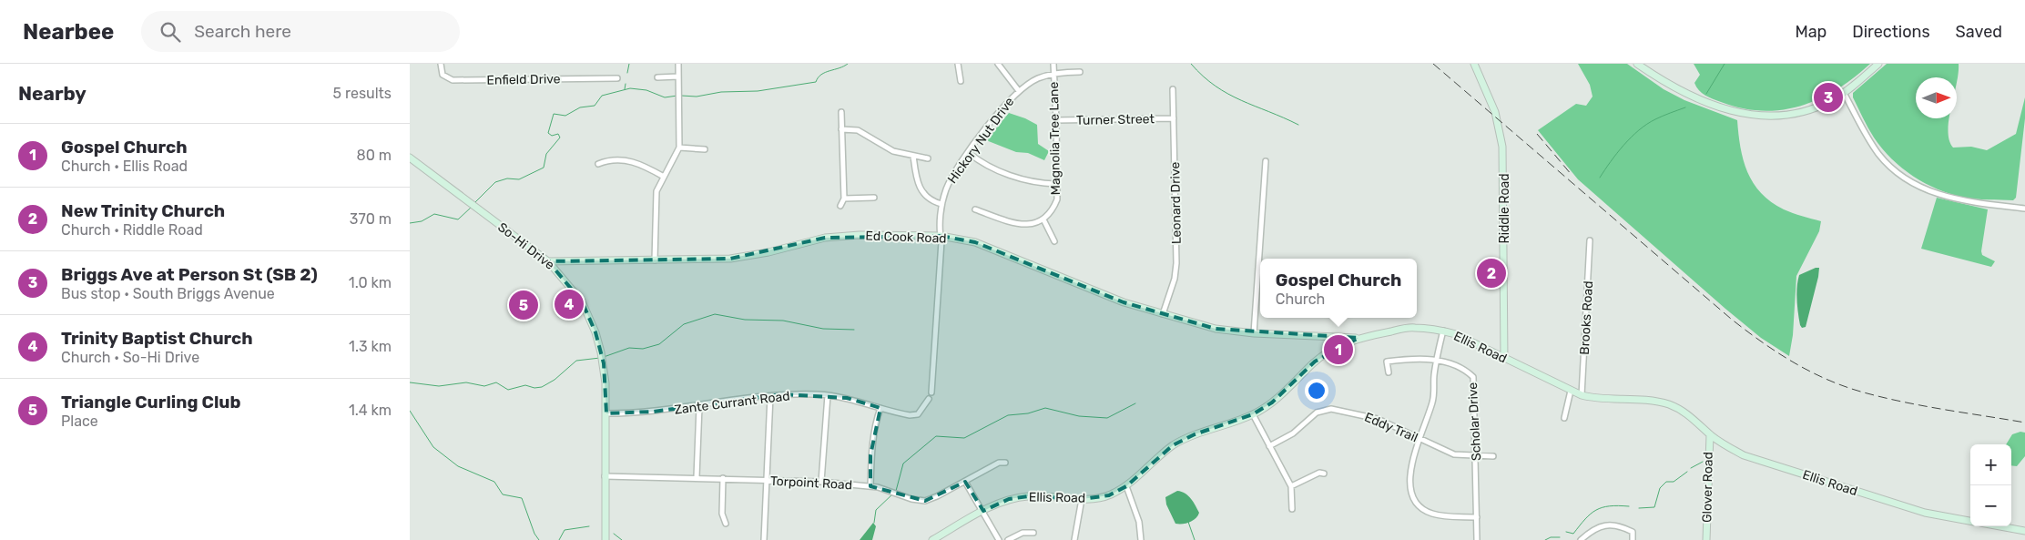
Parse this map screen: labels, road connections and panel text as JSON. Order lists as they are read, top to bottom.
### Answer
{
  "streets": {
    "street": [
      "Enfield Drive",
      "Turner Street",
      "Magnolia Tree Lane",
      "Hickory Nut Drive",
      "Leonard Drive",
      "Riddle Road",
      "Ed Cook Road",
      "So-Hi Drive",
      "Brooks Road",
      "Ellis Road",
      "Zante Currant Road",
      "Scholar Drive",
      "Eddy Trail",
      "Torpoint Road",
      "Glover Road"
    ]
  },
  "crossings": [
    ["Turner Street", "Magnolia Tree Lane"],
    ["Turner Street", "Leonard Drive"],
    ["Magnolia Tree Lane", "Hickory Nut Drive"],
    ["Hickory Nut Drive", "Ed Cook Road"],
    ["Leonard Drive", "Ed Cook Road"],
    ["Riddle Road", "Ellis Road"],
    ["Ed Cook Road", "So-Hi Drive"],
    ["Ed Cook Road", "Ellis Road"],
    ["So-Hi Drive", "Zante Currant Road"],
    ["So-Hi Drive", "Torpoint Road"],
    ["Brooks Road", "Ellis Road"],
    ["Ellis Road", "Glover Road"],
    ["Scholar Drive", "Eddy Trail"]
  ],
  "north": "right",
  "page": {
    "header": "Nearbee",
    "search": "Search here",
    "nav": ["Map", "Directions", "Saved"],
    "heading": ["Nearby", "5 results"],
    "pins": [
      "3",
      "2",
      "4",
      "5",
      "1"
    ],
    "list": [
      {
        "mark": "1",
        "name": "Gospel Church",
        "note": "Church · Ellis Road",
        "value": "80 m"
      },
      {
        "mark": "2",
        "name": "New Trinity Church",
        "note": "Church · Riddle Road",
        "value": "370 m"
      },
      {
        "mark": "3",
        "name": "Briggs Ave at Person St (SB 2)",
        "note": "Bus stop · South Briggs Avenue",
        "value": "1.0 km"
      },
      {
        "mark": "4",
        "name": "Trinity Baptist Church",
        "note": "Church · So-Hi Drive",
        "value": "1.3 km"
      },
      {
        "mark": "5",
        "name": "Triangle Curling Club",
        "note": "Place",
        "value": "1.4 km"
      }
    ],
    "popup": ["Gospel Church", "Church"],
    "map_buttons": ["+", "−"]
  }
}
